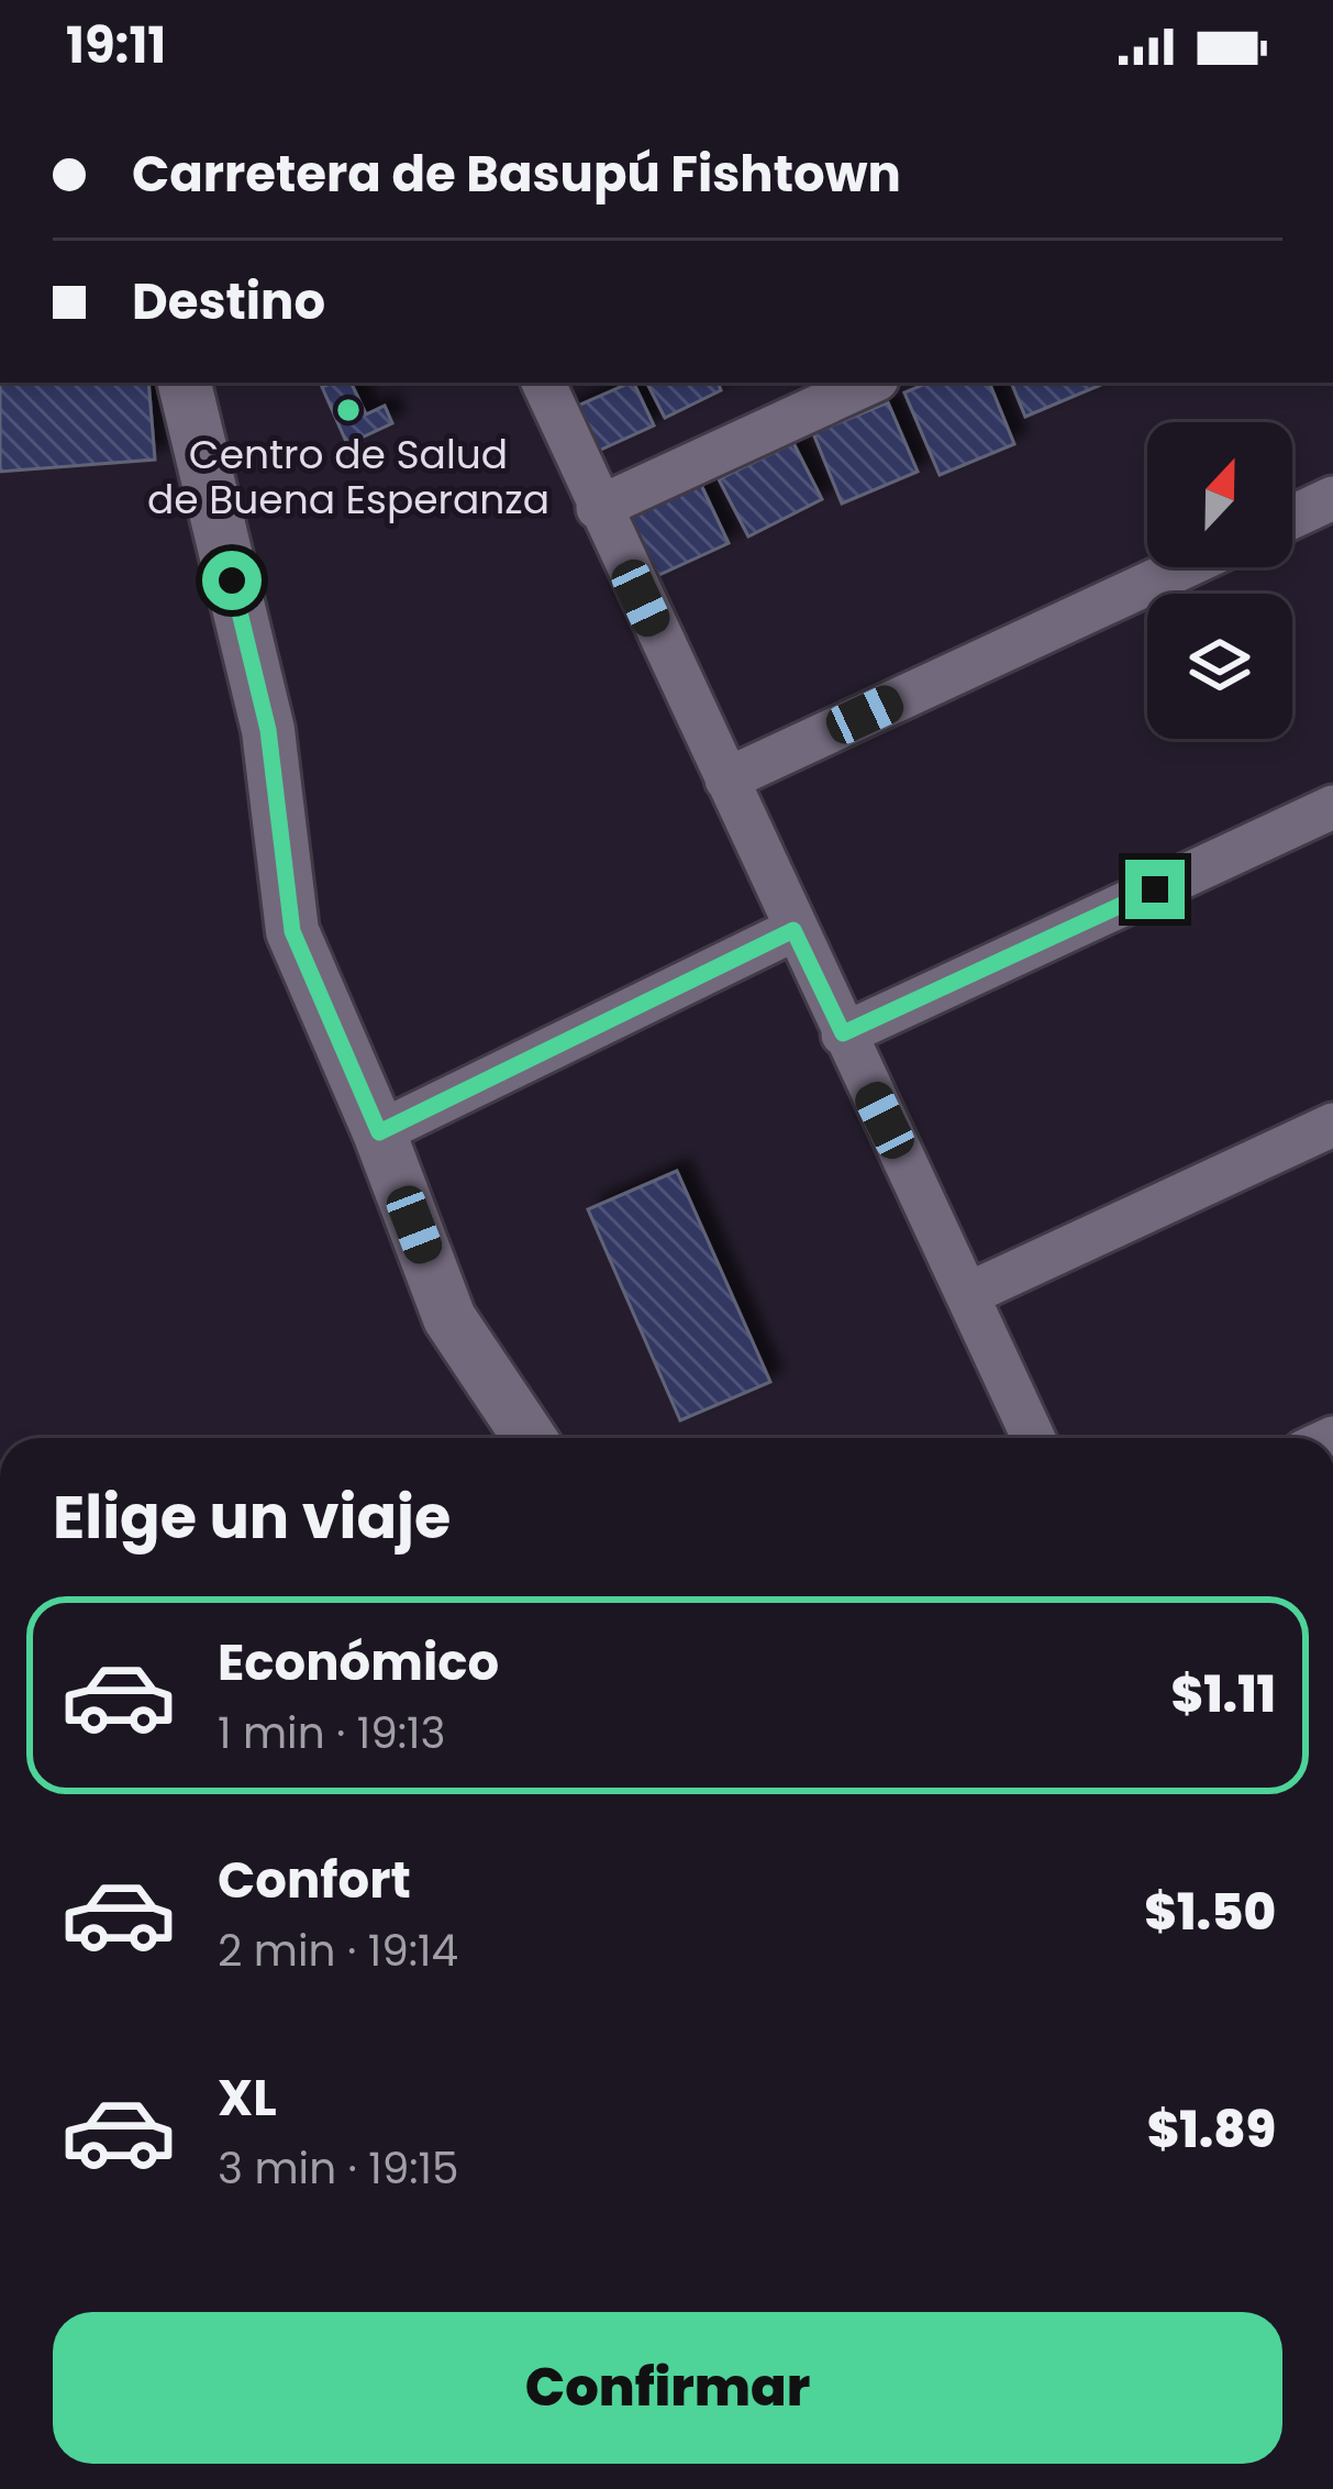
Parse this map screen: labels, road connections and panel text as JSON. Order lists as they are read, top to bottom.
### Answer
{
  "places": ["Centro de Salud de Buena Esperanza"],
  "north": "top",
  "page": {
    "status": "19:11",
    "banner": ["Carretera de Basupú Fishtown", "Destino"],
    "heading": "Elige un viaje",
    "list": [
      {
        "name": "Económico",
        "note": "1 min · 19:13",
        "value": "$1.11"
      },
      {
        "name": "Confort",
        "note": "2 min · 19:14",
        "value": "$1.50"
      },
      {
        "name": "XL",
        "note": "3 min · 19:15",
        "value": "$1.89"
      }
    ],
    "buttons": "Confirmar"
  }
}
